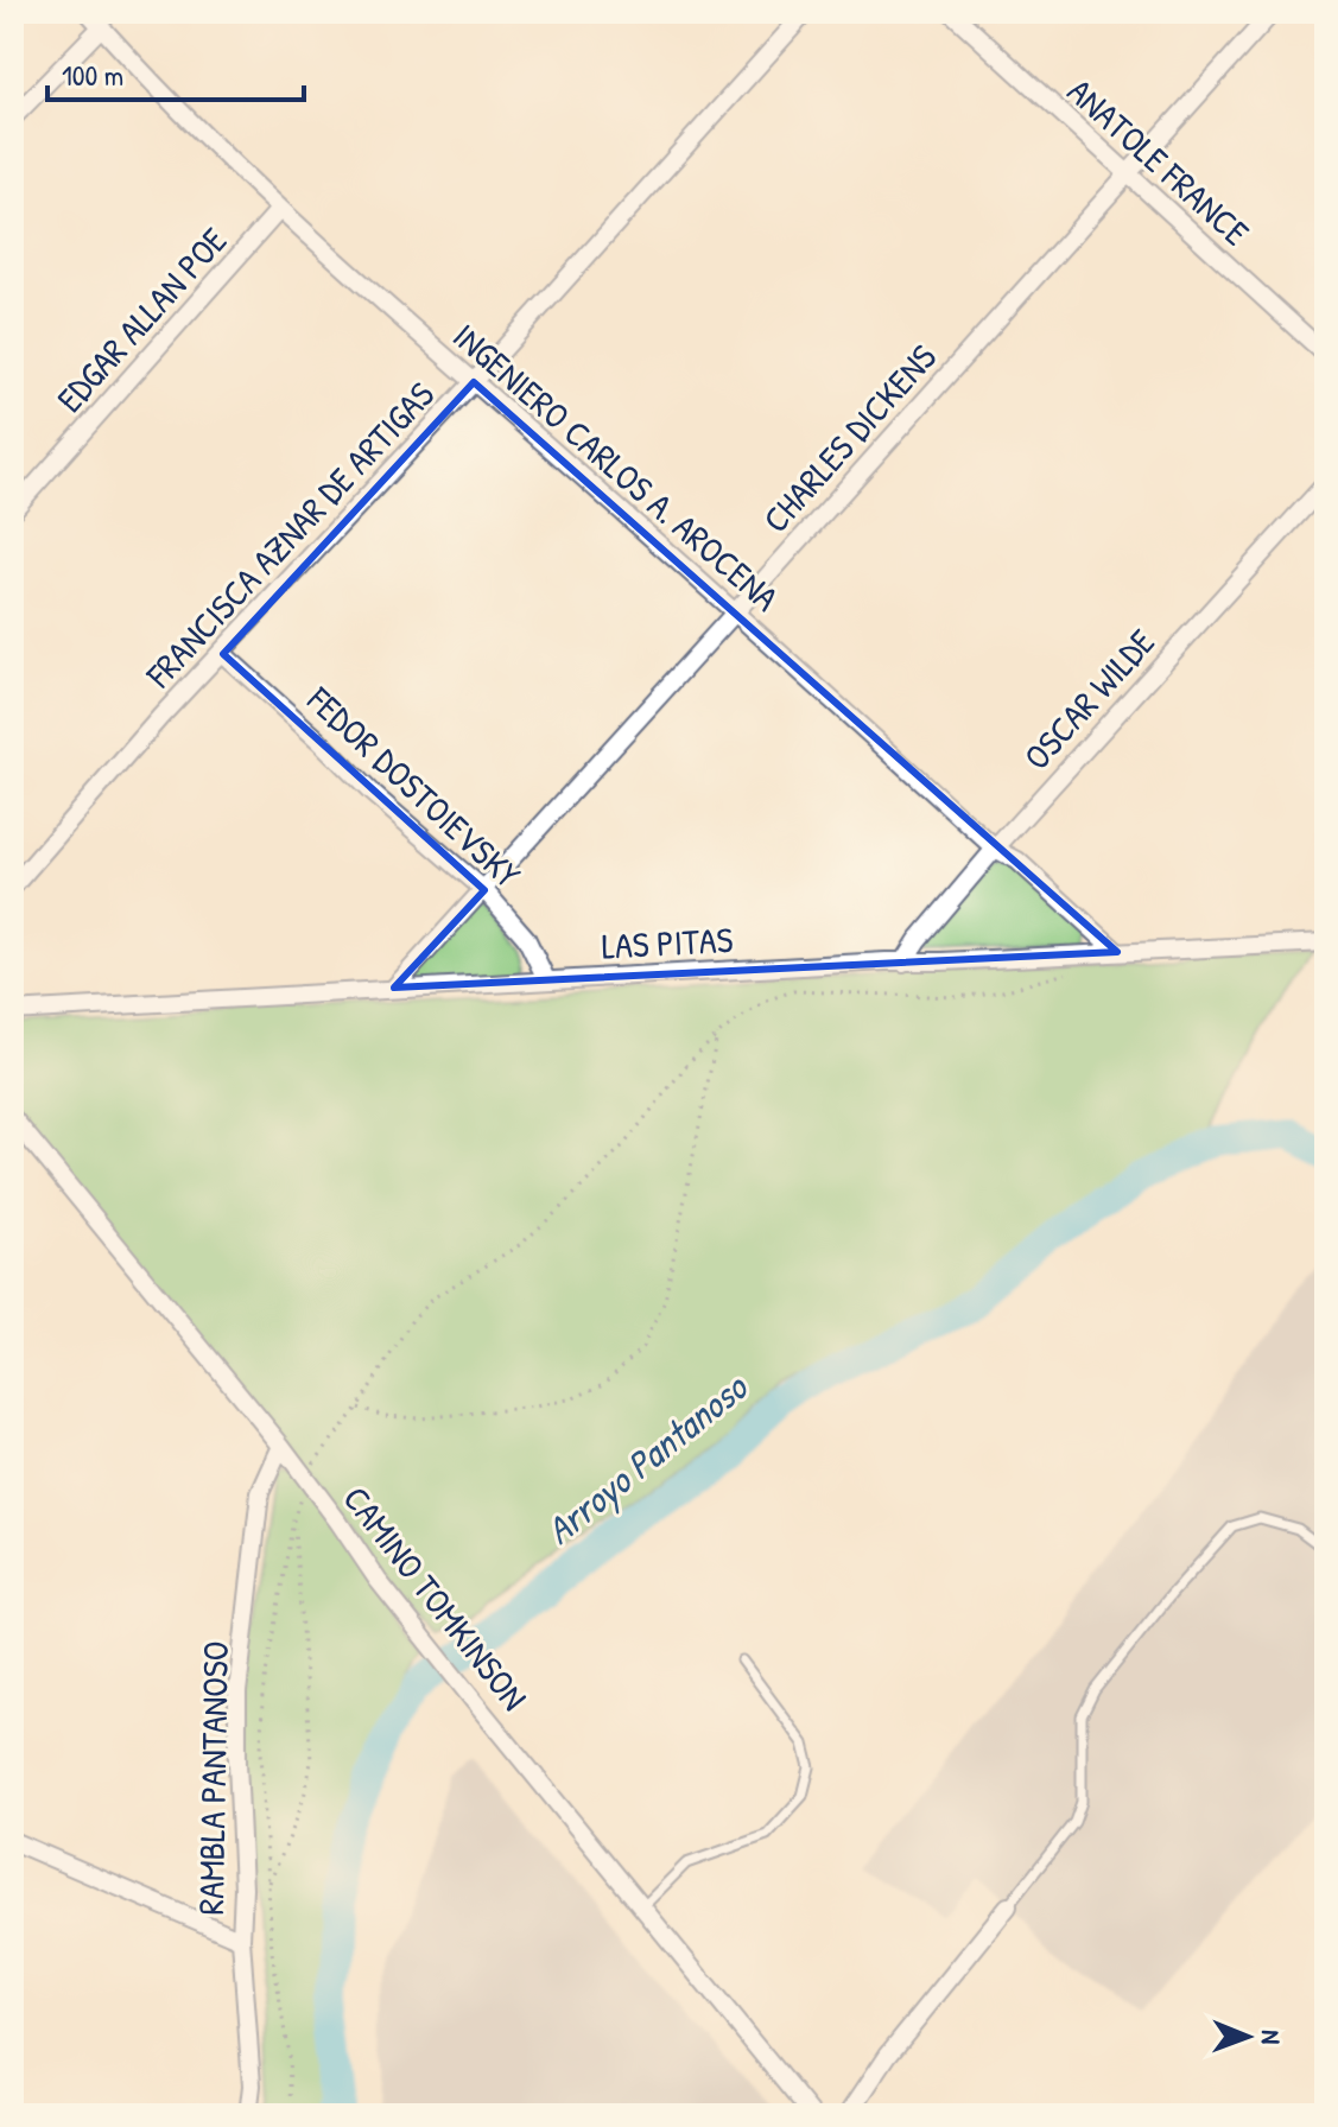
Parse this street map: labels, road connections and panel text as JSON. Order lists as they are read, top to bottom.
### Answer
{
  "streets": {
    "street": [
      "ANATOLE FRANCE",
      "EDGAR ALLAN POE",
      "CHARLES DICKENS",
      "INGENIERO CARLOS A. AROCENA",
      "FRANCISCA AZNAR DE ARTIGAS",
      "OSCAR WILDE",
      "FEDOR DOSTOIEVSKY",
      "LAS PITAS",
      "CAMINO TOMKINSON",
      "RAMBLA PANTANOSO"
    ]
  },
  "crossings": [
    ["ANATOLE FRANCE", "CHARLES DICKENS"],
    ["EDGAR ALLAN POE", "INGENIERO CARLOS A. AROCENA"],
    ["CHARLES DICKENS", "INGENIERO CARLOS A. AROCENA"],
    ["CHARLES DICKENS", "FEDOR DOSTOIEVSKY"],
    ["CHARLES DICKENS", "LAS PITAS"],
    ["INGENIERO CARLOS A. AROCENA", "FRANCISCA AZNAR DE ARTIGAS"],
    ["INGENIERO CARLOS A. AROCENA", "OSCAR WILDE"],
    ["INGENIERO CARLOS A. AROCENA", "LAS PITAS"],
    ["FRANCISCA AZNAR DE ARTIGAS", "FEDOR DOSTOIEVSKY"],
    ["OSCAR WILDE", "LAS PITAS"],
    ["FEDOR DOSTOIEVSKY", "LAS PITAS"],
    ["CAMINO TOMKINSON", "RAMBLA PANTANOSO"]
  ],
  "water": ["Arroyo Pantanoso"],
  "scale_bar": "100 m",
  "north": "right"
}
